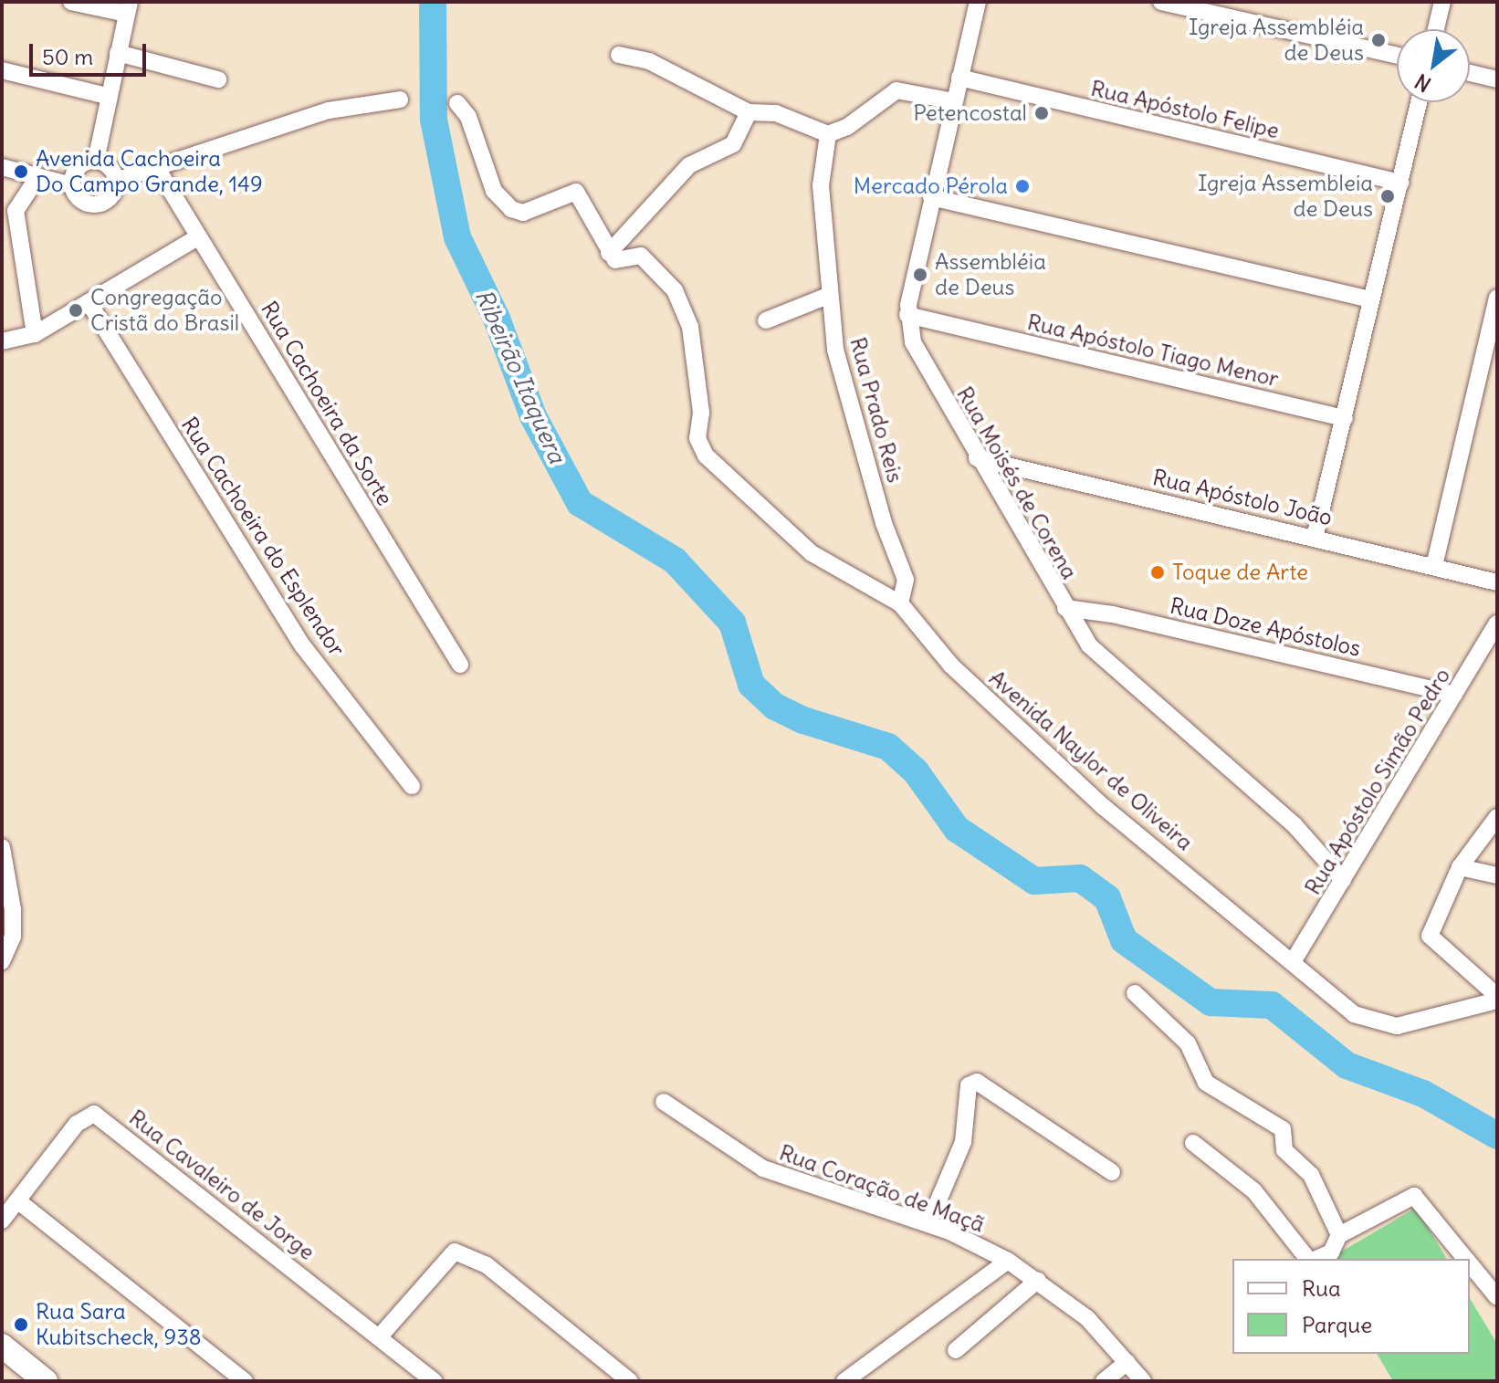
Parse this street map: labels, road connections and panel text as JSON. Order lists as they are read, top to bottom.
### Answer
{
  "streets": {
    "street": [
      "Rua Apóstolo Felipe",
      "Rua Apóstolo Tiago Menor",
      "Rua Cachoeira da Sorte",
      "Rua Prado Reis",
      "Rua Moisés de Corena",
      "Rua Apóstolo João",
      "Rua Cachoeira do Esplendor",
      "Rua Doze Apóstolos",
      "Avenida Naylor de Oliveira",
      "Rua Apóstolo Simão Pedro",
      "Rua Cavaleiro de Jorge",
      "Rua Coração de Maçã"
    ]
  },
  "crossings": [
    ["Rua Apóstolo Felipe", "Rua Moisés de Corena"],
    ["Rua Apóstolo Tiago Menor", "Rua Moisés de Corena"],
    ["Rua Prado Reis", "Avenida Naylor de Oliveira"],
    ["Rua Moisés de Corena", "Rua Apóstolo João"],
    ["Rua Moisés de Corena", "Rua Doze Apóstolos"],
    ["Rua Moisés de Corena", "Rua Apóstolo Simão Pedro"],
    ["Rua Doze Apóstolos", "Rua Apóstolo Simão Pedro"],
    ["Avenida Naylor de Oliveira", "Rua Apóstolo Simão Pedro"]
  ],
  "water": ["Ribeirão Itaquera"],
  "places": [
    "Igreja Assembléia de Deus",
    "Petencostal",
    "Avenida Cachoeira Do Campo Grande, 149",
    "Mercado Pérola",
    "Igreja Assembleia de Deus",
    "Assembléia de Deus",
    "Congregação Cristã do Brasil",
    "Toque de Arte",
    "Rua Sara Kubitscheck, 938"
  ],
  "legend": ["Rua", "Parque"],
  "scale_bar": "50 m",
  "north": "bottom left"
}
